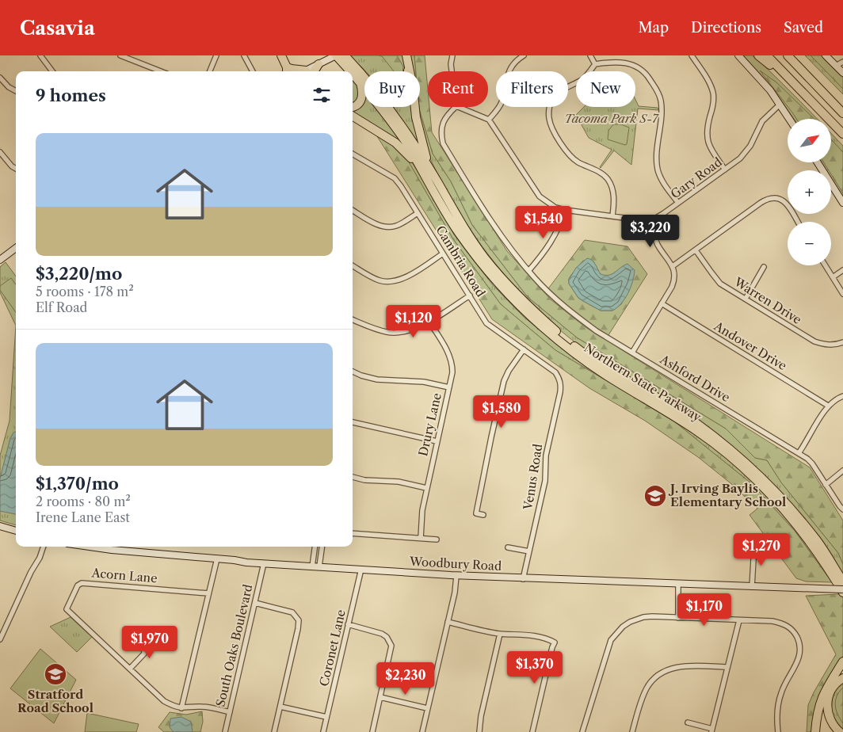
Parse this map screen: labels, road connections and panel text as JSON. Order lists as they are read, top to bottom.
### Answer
{
  "streets": {
    "highway": ["Northern State Parkway"],
    "main road": ["Woodbury Road"],
    "street": [
      "Gary Road",
      "Cambria Road",
      "Warren Drive",
      "Andover Drive",
      "Ashford Drive",
      "Drury Lane",
      "Venus Road",
      "Acorn Lane",
      "South Oaks Boulevard",
      "Coronet Lane"
    ]
  },
  "crossings": [
    ["Cambria Road", "Venus Road"],
    ["Venus Road", "Woodbury Road"],
    ["Woodbury Road", "South Oaks Boulevard"],
    ["Woodbury Road", "Coronet Lane"],
    ["Acorn Lane", "South Oaks Boulevard"]
  ],
  "parks": ["Tacoma Park S-7"],
  "places": {
    "school or university": ["J. Irving Baylis Elementary School", "Stratford Road School"]
  },
  "north": "top right",
  "page": {
    "header": "Casavia",
    "nav": ["Map", "Directions", "Saved"],
    "chip": [
      "Buy",
      "Rent",
      "Filters",
      "New"
    ],
    "heading": "9 homes",
    "map_buttons": ["+", "−"],
    "list": [
      {
        "name": "$3,220/mo",
        "note": "5 rooms · 178 m² · Elf Road"
      },
      {
        "name": "$1,370/mo",
        "note": "2 rooms · 80 m² · Irene Lane East"
      }
    ],
    "price": [
      "$1,540",
      "$3,220",
      "$1,120",
      "$1,580",
      "$1,270",
      "$1,170",
      "$1,970",
      "$1,370",
      "$2,230"
    ]
  }
}
